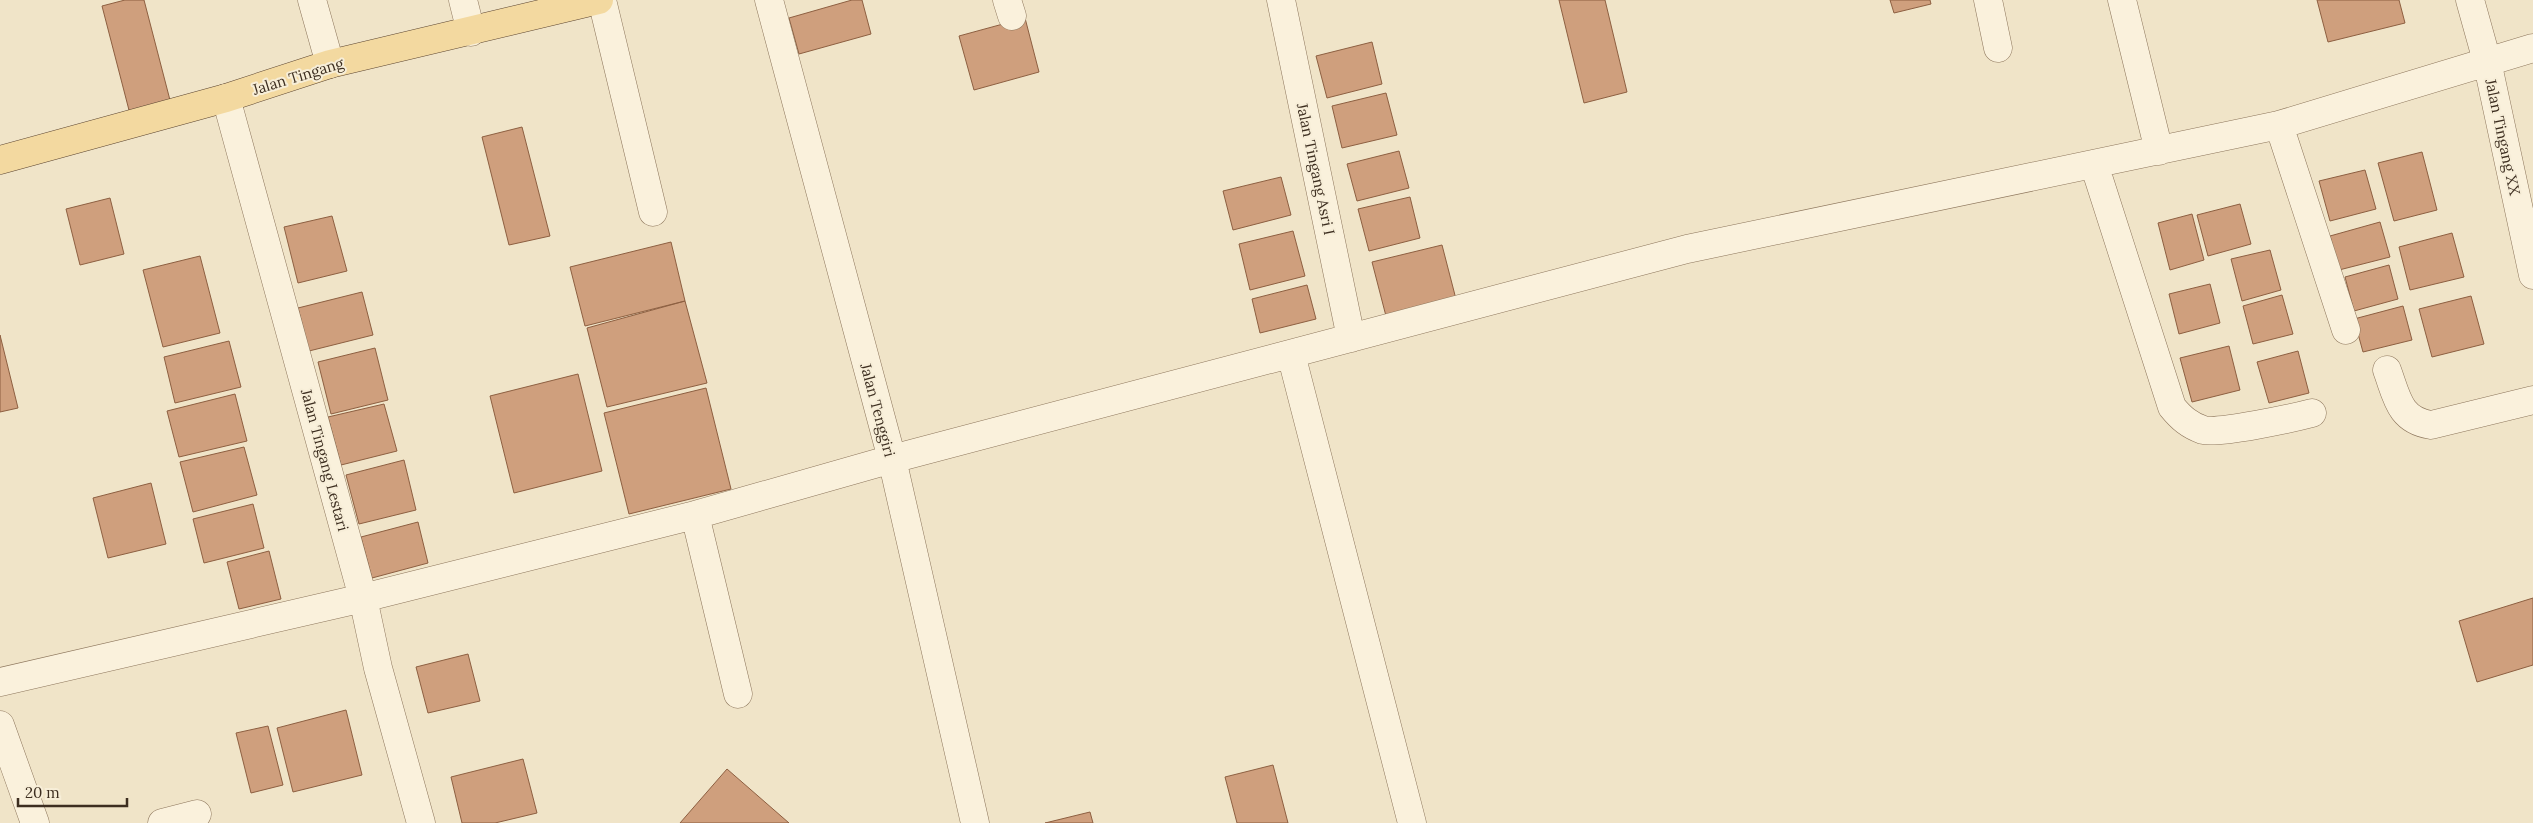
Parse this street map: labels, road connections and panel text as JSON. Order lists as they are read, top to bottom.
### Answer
{
  "streets": {
    "main road": ["Jalan Tingang"],
    "street": [
      "Jalan Tingang XX",
      "Jalan Tingang Asri I",
      "Jalan Tenggiri",
      "Jalan Tingang Lestari"
    ]
  },
  "crossings": [
    ["Jalan Tingang", "Jalan Tingang Lestari"]
  ],
  "scale_bar": "20 m"
}
